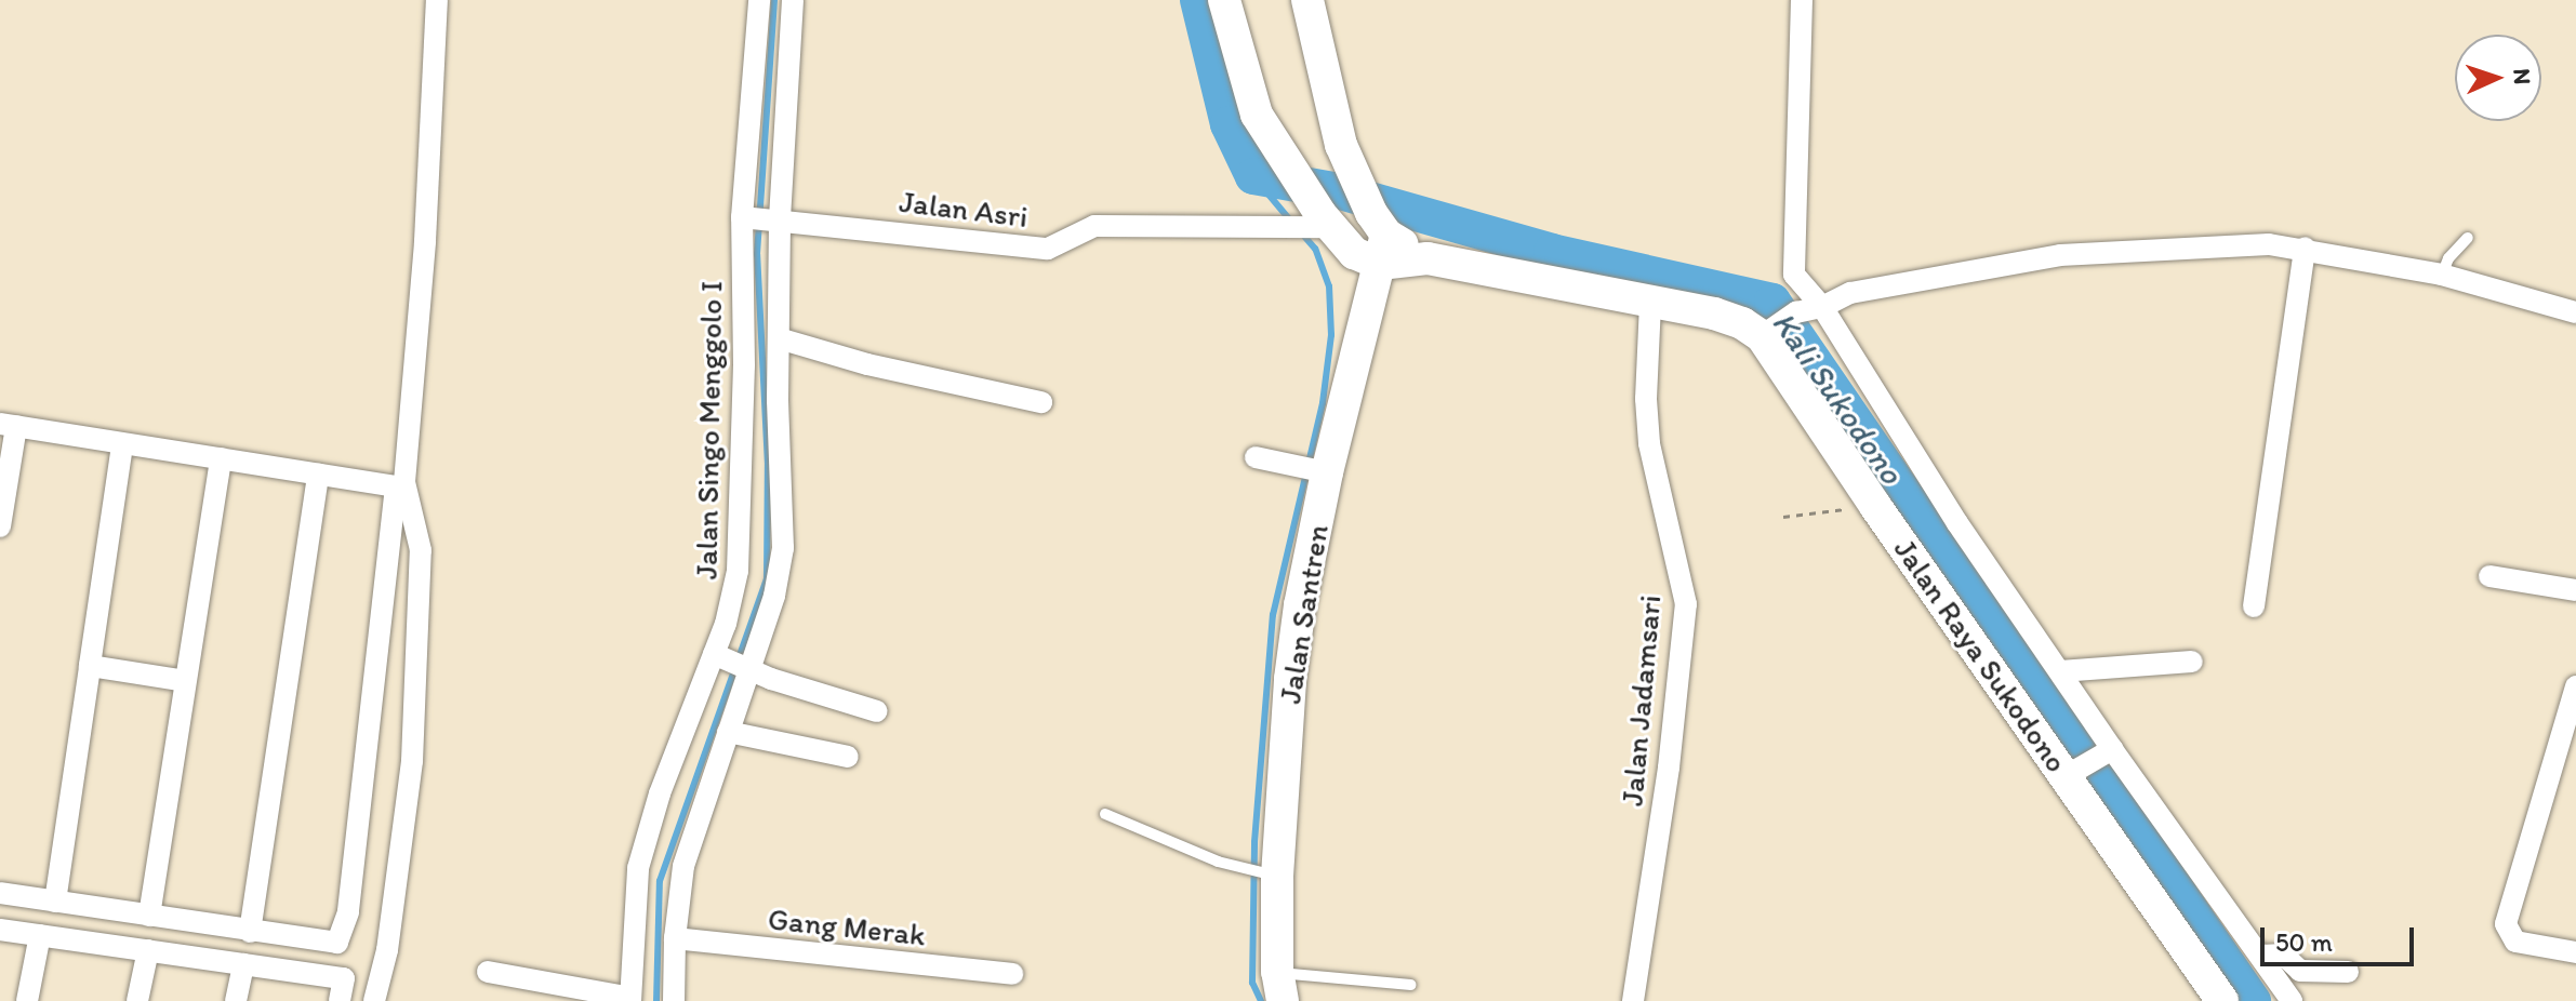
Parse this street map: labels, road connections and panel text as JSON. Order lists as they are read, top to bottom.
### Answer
{
  "streets": {
    "main road": ["Jalan Santren", "Jalan Raya Sukodono"],
    "street": [
      "Jalan Asri",
      "Jalan Singo Menggolo I",
      "Jalan Jadamsari",
      "Gang Merak"
    ]
  },
  "crossings": [
    ["Jalan Asri", "Jalan Singo Menggolo I"],
    ["Jalan Santren", "Jalan Raya Sukodono"],
    ["Jalan Raya Sukodono", "Jalan Jadamsari"]
  ],
  "water": ["Kali Sukodono"],
  "scale_bar": "50 m",
  "north": "right"
}
